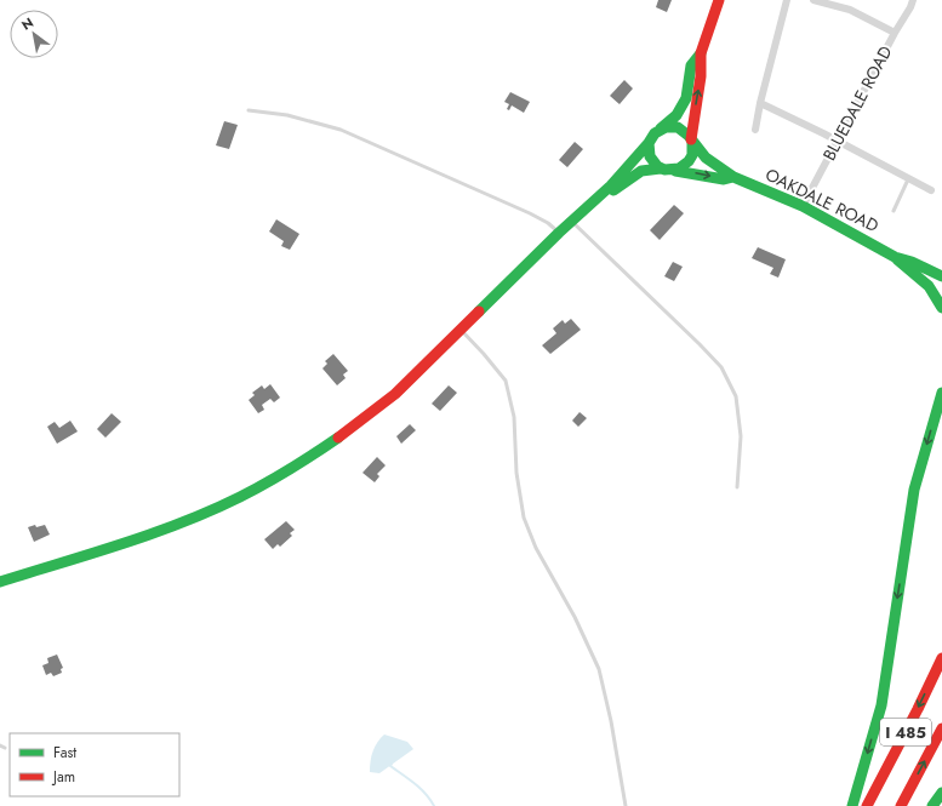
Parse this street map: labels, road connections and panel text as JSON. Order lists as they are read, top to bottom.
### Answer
{
  "streets": {
    "main road": ["OAKDALE ROAD", "I 485"],
    "street": ["BLUEDALE ROAD"]
  },
  "crossings": [
    ["BLUEDALE ROAD", "OAKDALE ROAD"]
  ],
  "legend": ["Fast", "Jam"],
  "north": "top left"
}
